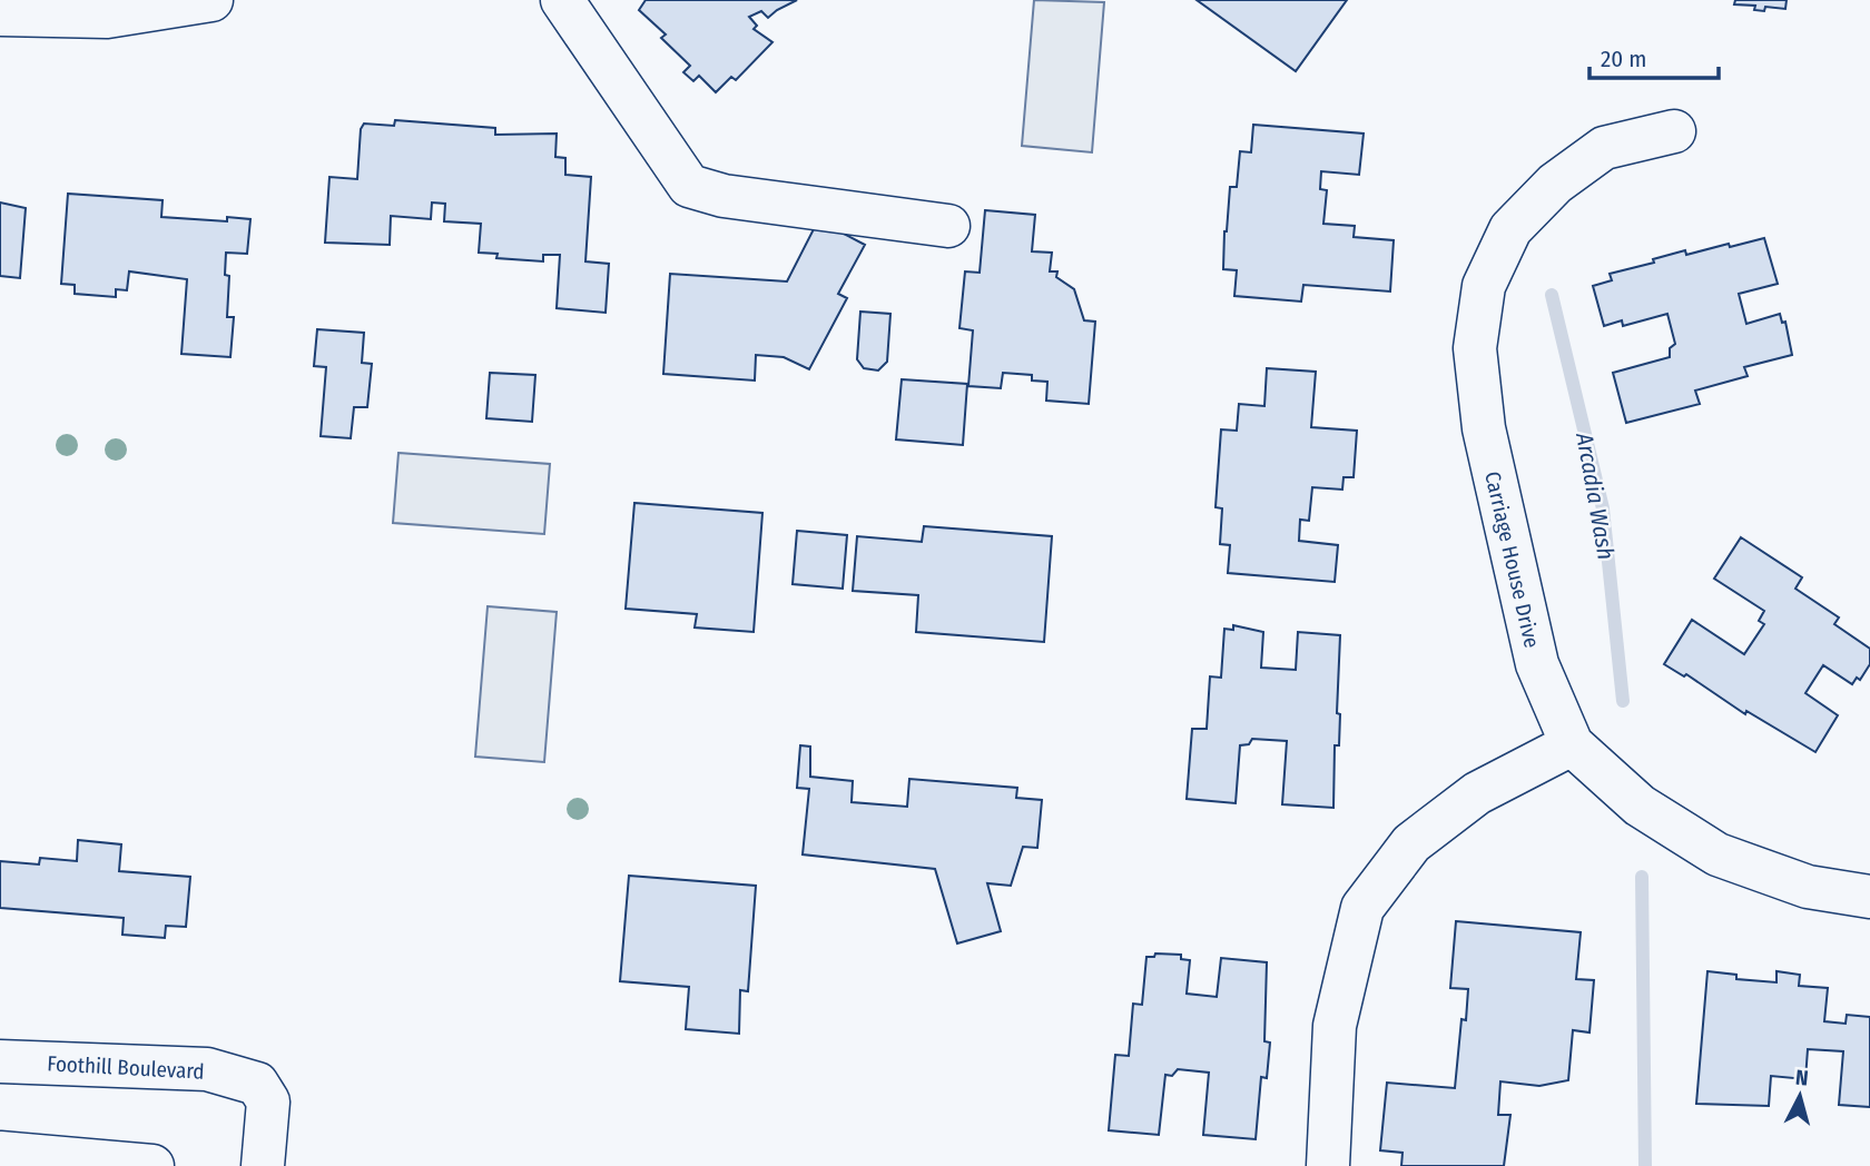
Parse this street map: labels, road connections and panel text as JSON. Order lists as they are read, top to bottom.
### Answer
{
  "streets": {
    "street": ["Carriage House Drive", "Foothill Boulevard"]
  },
  "water": ["Arcadia Wash"],
  "scale_bar": "20 m",
  "north": "top"
}
